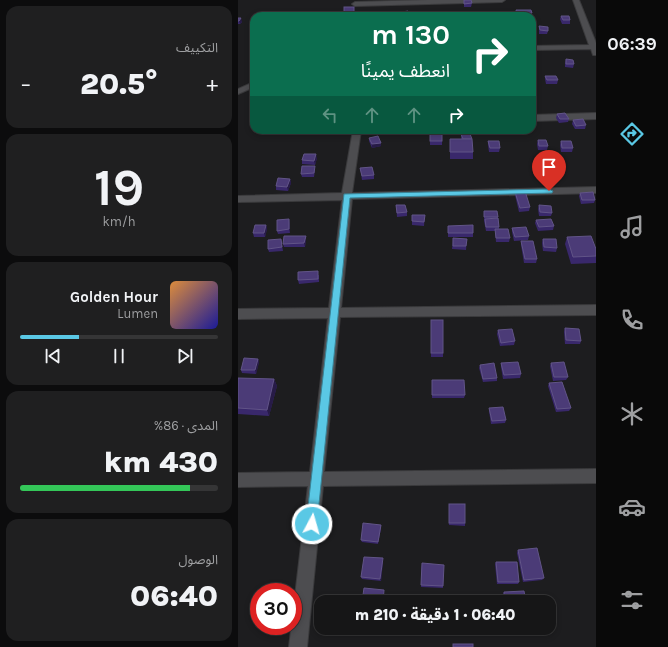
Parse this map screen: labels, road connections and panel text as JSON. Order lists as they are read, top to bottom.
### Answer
{
  "page": {
    "tabs": "06:39",
    "tile": [
      "التكييف",
      ["19", "km/h"],
      ["المدى · 86%", "430 km"],
      ["الوصول", "06:40"]
    ],
    "turn": ["130 m", "انعطف يمينًا"],
    "heat": ["−", "20.5°", "+"],
    "song": ["Golden Hour", "Lumen"],
    "limit": "30",
    "trip": "06:40 · 1 دقيقة · 210 m"
  }
}
